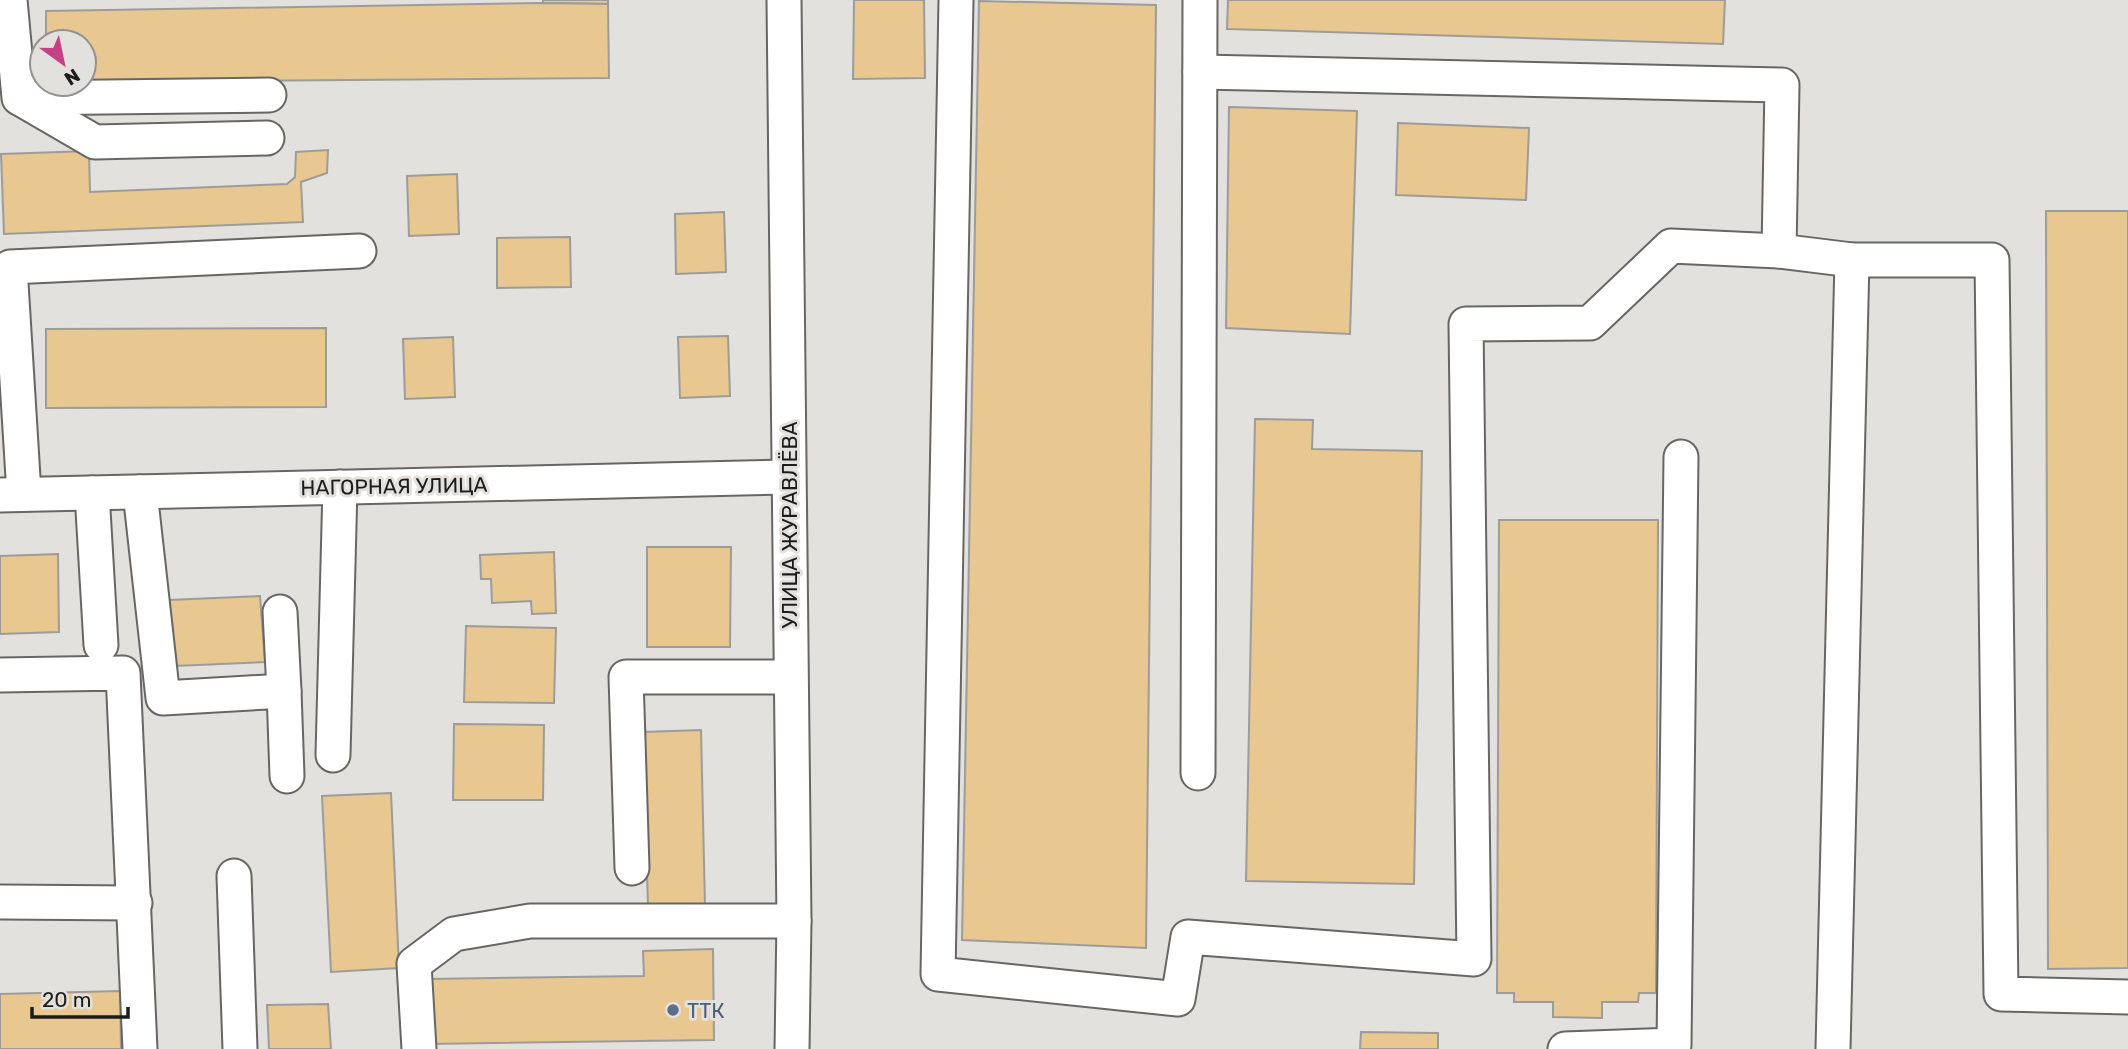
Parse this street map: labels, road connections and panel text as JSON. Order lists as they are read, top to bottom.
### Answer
{
  "streets": {
    "street": ["НАГОРНАЯ УЛИЦА", "УЛИЦА ЖУРАВЛЁВА"]
  },
  "crossings": [
    ["НАГОРНАЯ УЛИЦА", "УЛИЦА ЖУРАВЛЁВА"]
  ],
  "places": ["ТТК"],
  "scale_bar": "20 m",
  "north": "bottom right"
}
